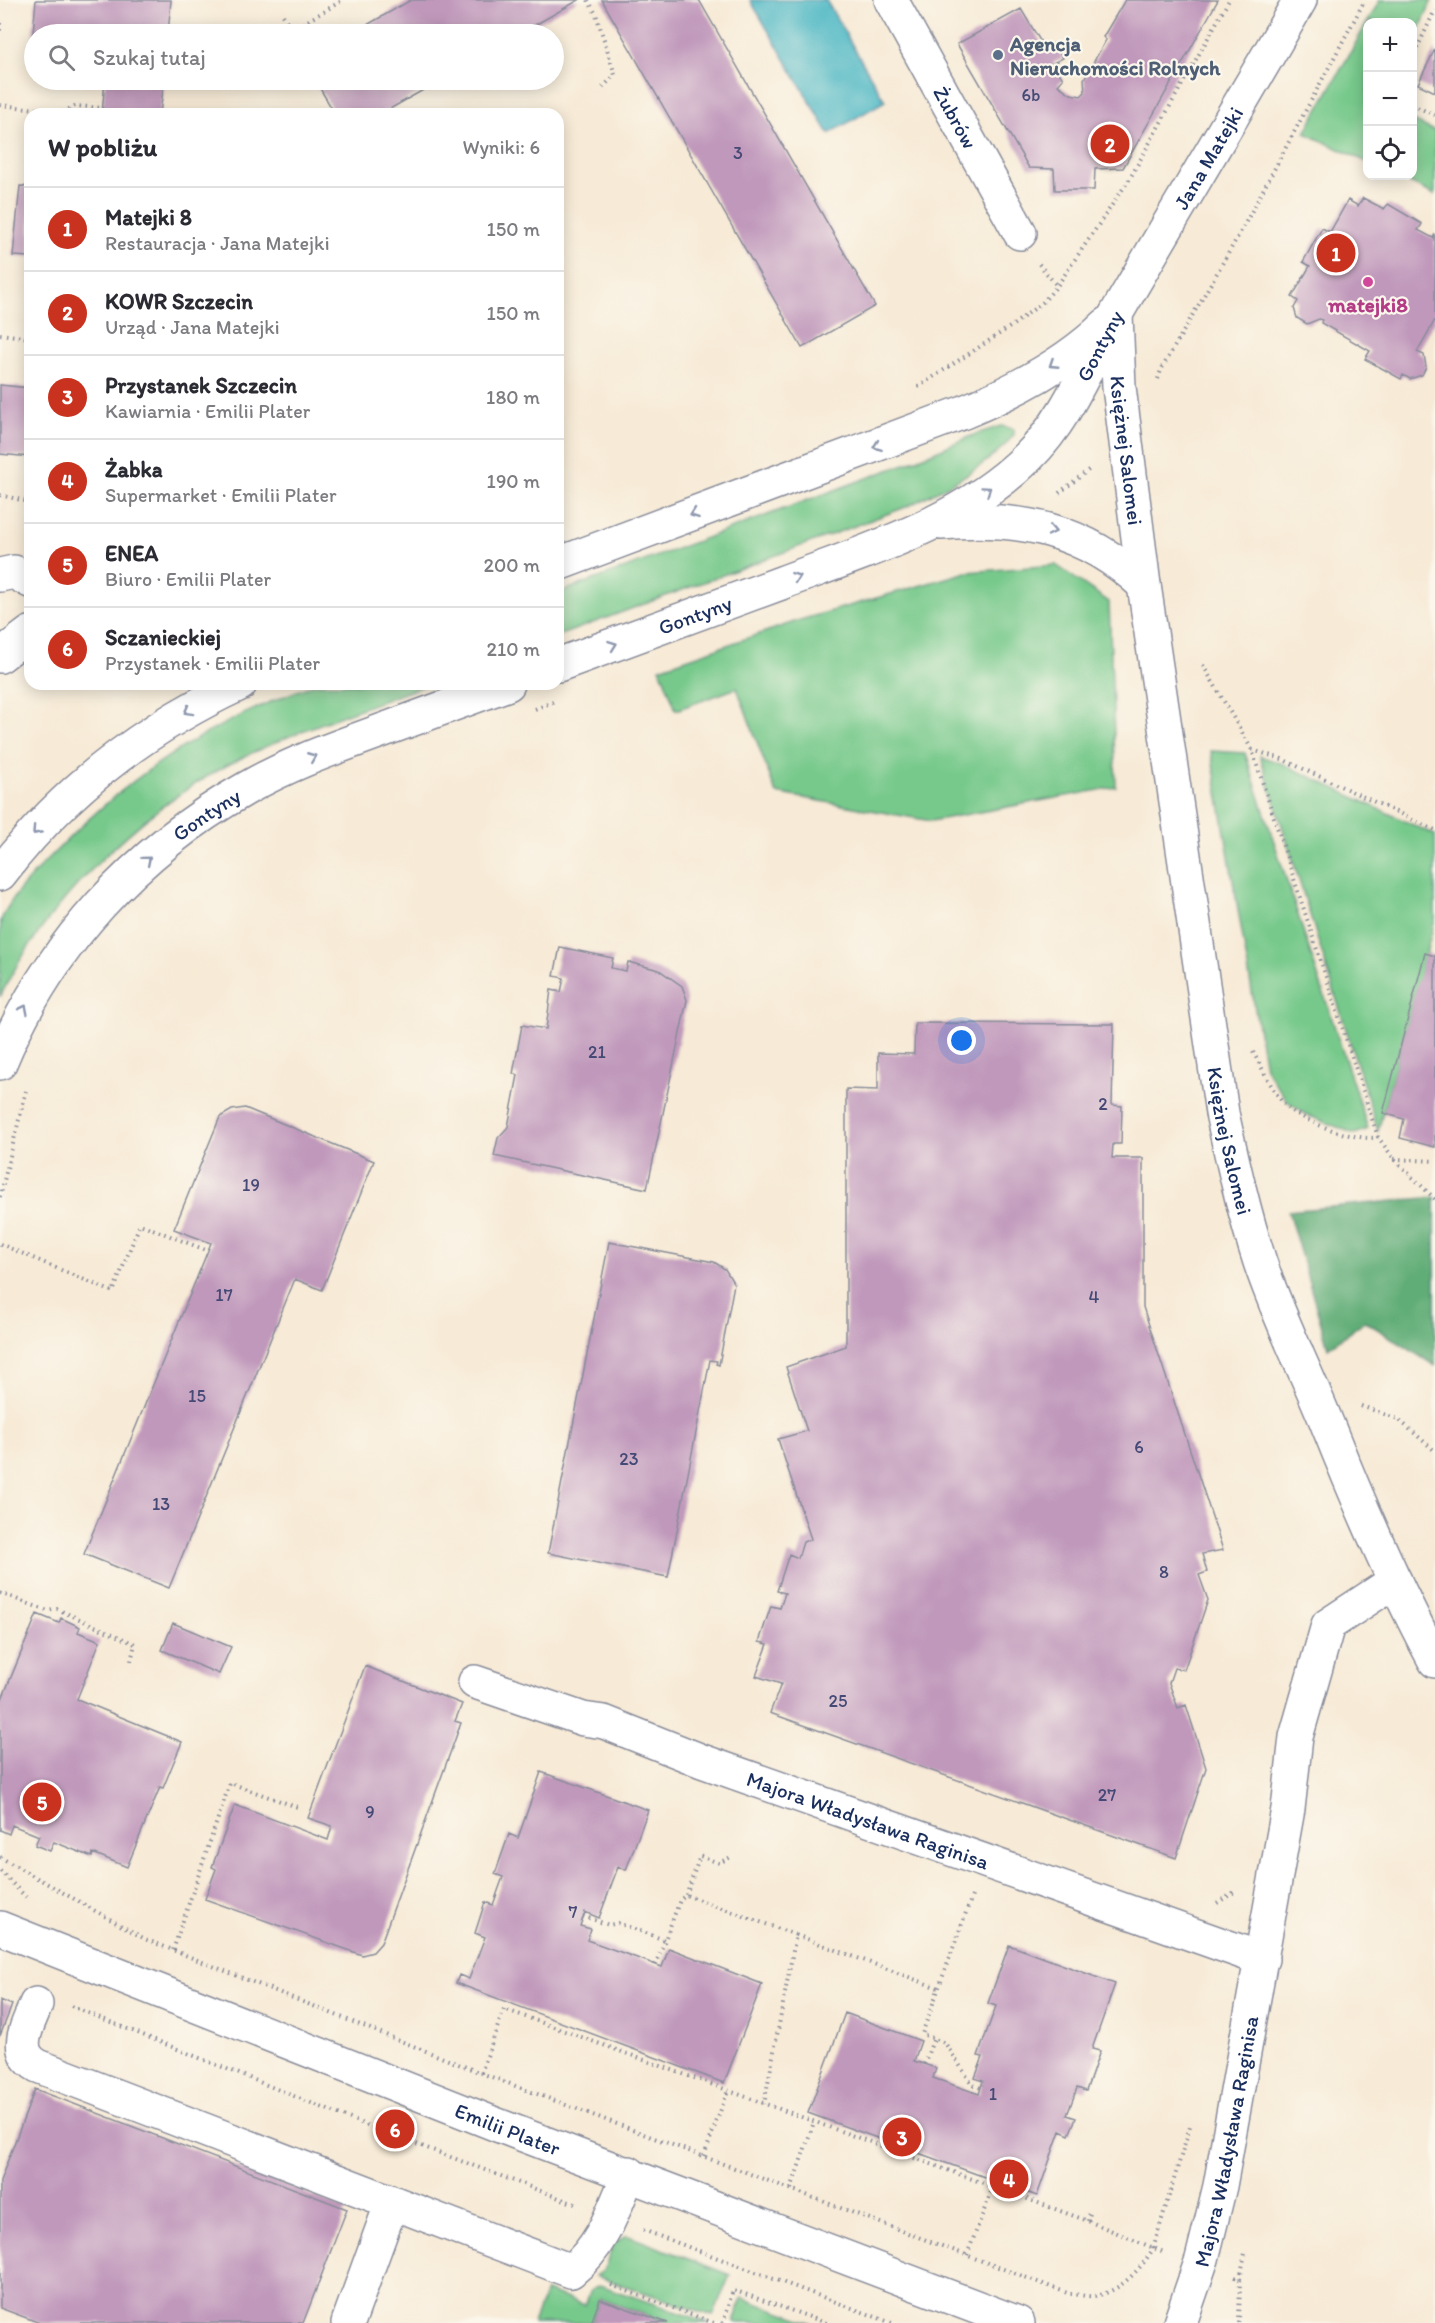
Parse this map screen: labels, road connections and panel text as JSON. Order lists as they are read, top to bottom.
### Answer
{
  "streets": {
    "street": [
      "Żubrów",
      "Jana Matejki",
      "Gontyny",
      "Księżnej Salomei",
      "Majora Władysława Raginisa",
      "Emilii Plater"
    ]
  },
  "crossings": [
    ["Jana Matejki", "Gontyny"],
    ["Jana Matejki", "Księżnej Salomei"],
    ["Gontyny", "Księżnej Salomei"],
    ["Księżnej Salomei", "Majora Władysława Raginisa"]
  ],
  "places": ["Agencja Nieruchomości Rolnych", "matejki8"],
  "house_numbers": [
    "6b",
    "3",
    "21",
    "2",
    "19",
    "17",
    "4",
    "15",
    "6",
    "23",
    "13",
    "8",
    "25",
    "27",
    "9",
    "7",
    "1"
  ],
  "page": {
    "map_buttons": ["+", "−"],
    "search": "Szukaj tutaj",
    "heading": ["W pobliżu", "Wyniki: 6"],
    "pins": [
      "2",
      "1",
      "5",
      "6",
      "3",
      "4"
    ],
    "list": [
      {
        "mark": "1",
        "name": "Matejki 8",
        "note": "Restauracja · Jana Matejki",
        "value": "150 m"
      },
      {
        "mark": "2",
        "name": "KOWR Szczecin",
        "note": "Urząd · Jana Matejki",
        "value": "150 m"
      },
      {
        "mark": "3",
        "name": "Przystanek Szczecin",
        "note": "Kawiarnia · Emilii Plater",
        "value": "180 m"
      },
      {
        "mark": "4",
        "name": "Żabka",
        "note": "Supermarket · Emilii Plater",
        "value": "190 m"
      },
      {
        "mark": "5",
        "name": "ENEA",
        "note": "Biuro · Emilii Plater",
        "value": "200 m"
      },
      {
        "mark": "6",
        "name": "Sczanieckiej",
        "note": "Przystanek · Emilii Plater",
        "value": "210 m"
      }
    ]
  }
}
